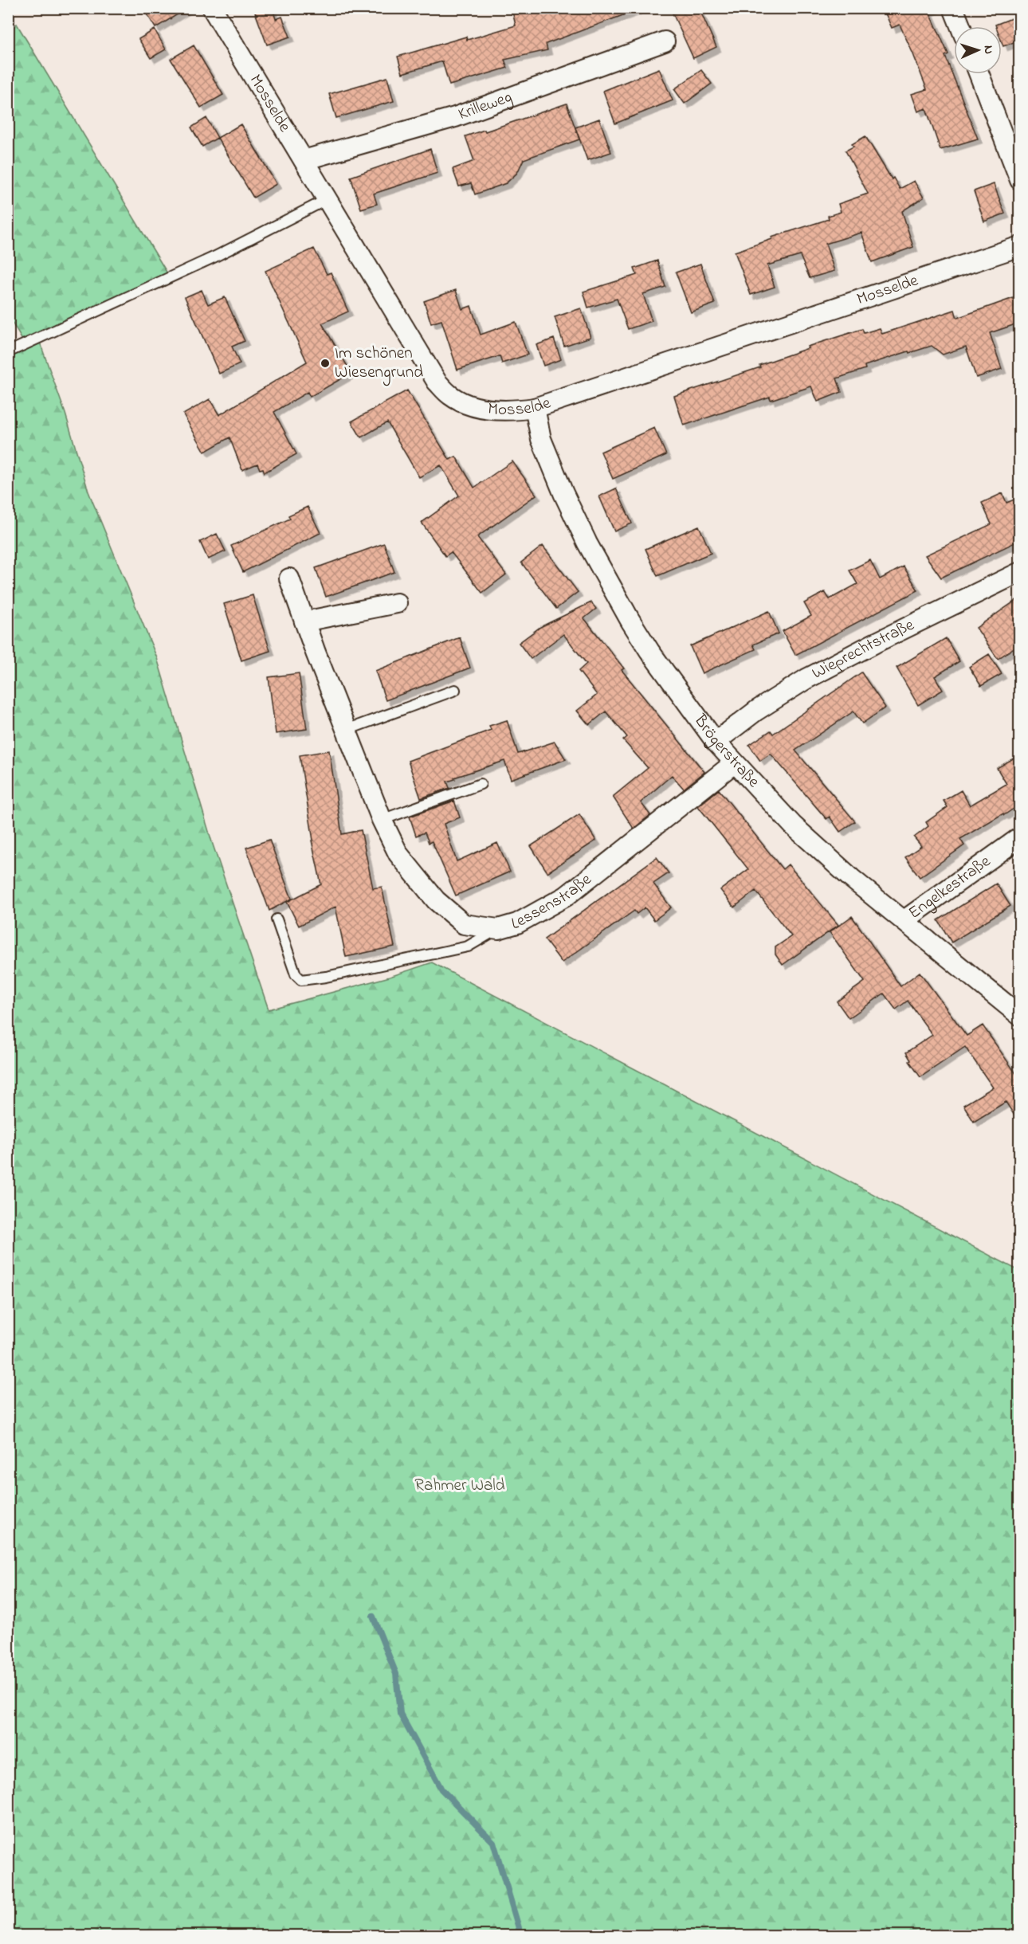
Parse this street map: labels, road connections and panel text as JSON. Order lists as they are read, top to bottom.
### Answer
{
  "streets": {
    "street": [
      "Mosselde",
      "Krilleweg",
      "Wieprechtstraße",
      "Brögerstraße",
      "Engelkestraße",
      "Lessenstraße"
    ]
  },
  "crossings": [
    ["Mosselde", "Krilleweg"],
    ["Mosselde", "Brögerstraße"],
    ["Wieprechtstraße", "Brögerstraße"],
    ["Brögerstraße", "Engelkestraße"],
    ["Brögerstraße", "Lessenstraße"]
  ],
  "parks": ["Rahmer Wald"],
  "places": ["Im schönen Wiesengrund"],
  "north": "right"
}
